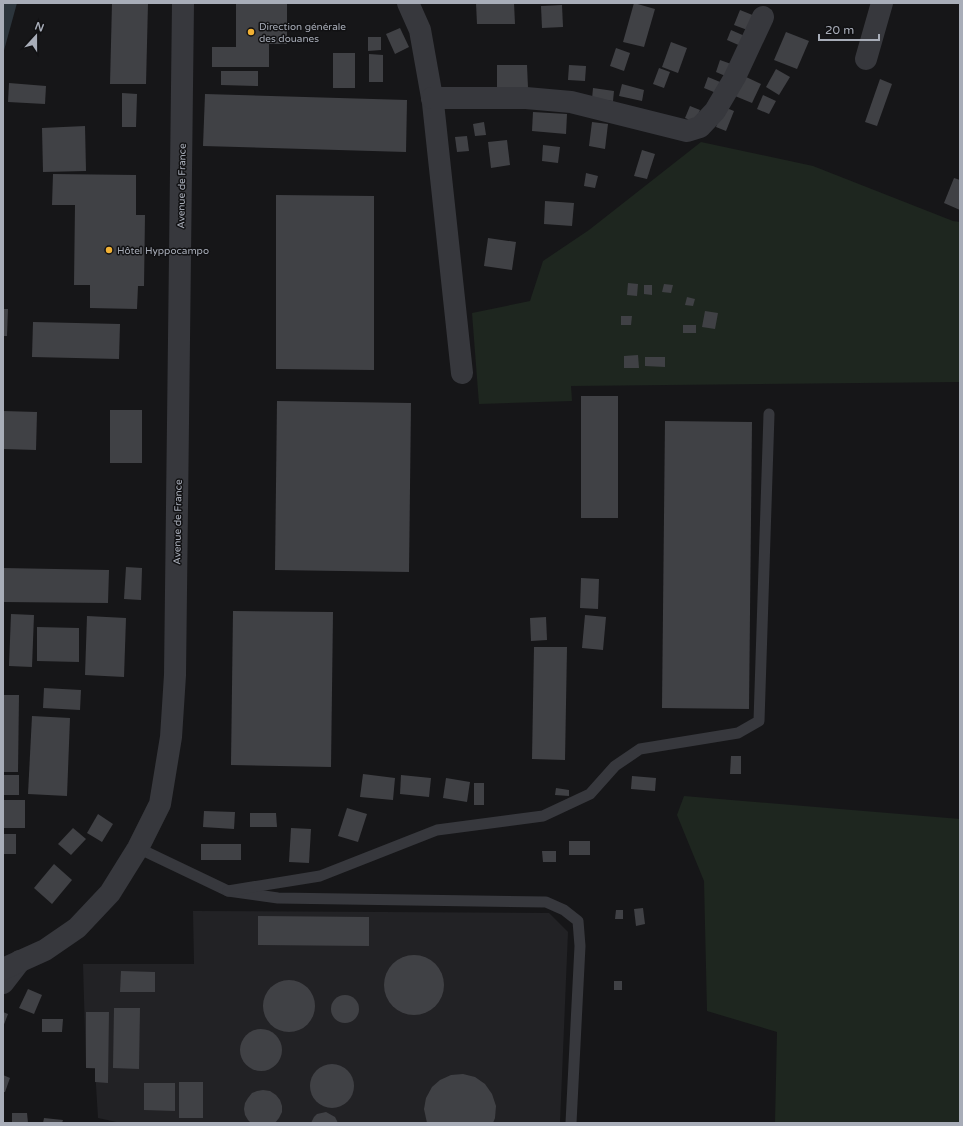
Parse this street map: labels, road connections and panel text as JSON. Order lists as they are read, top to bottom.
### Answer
{
  "streets": {
    "street": ["Avenue de France"]
  },
  "places": ["Direction générale des douanes", "Hôtel Hyppocampo"],
  "scale_bar": "20 m",
  "north": "top"
}
